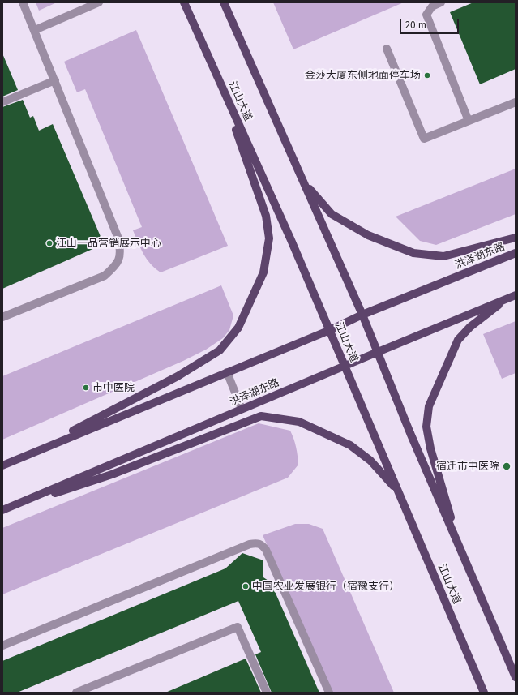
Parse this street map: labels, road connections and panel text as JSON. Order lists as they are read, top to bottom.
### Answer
{
  "streets": {
    "main road": ["江山大道", "洪泽湖东路"]
  },
  "crossings": [
    ["江山大道", "洪泽湖东路"]
  ],
  "places": [
    "金莎大厦东侧地面停车场",
    "江山一品营销展示中心",
    "市中医院",
    "宿迁市中医院",
    "中国农业发展银行（宿豫支行）"
  ],
  "scale_bar": "20 m"
}
